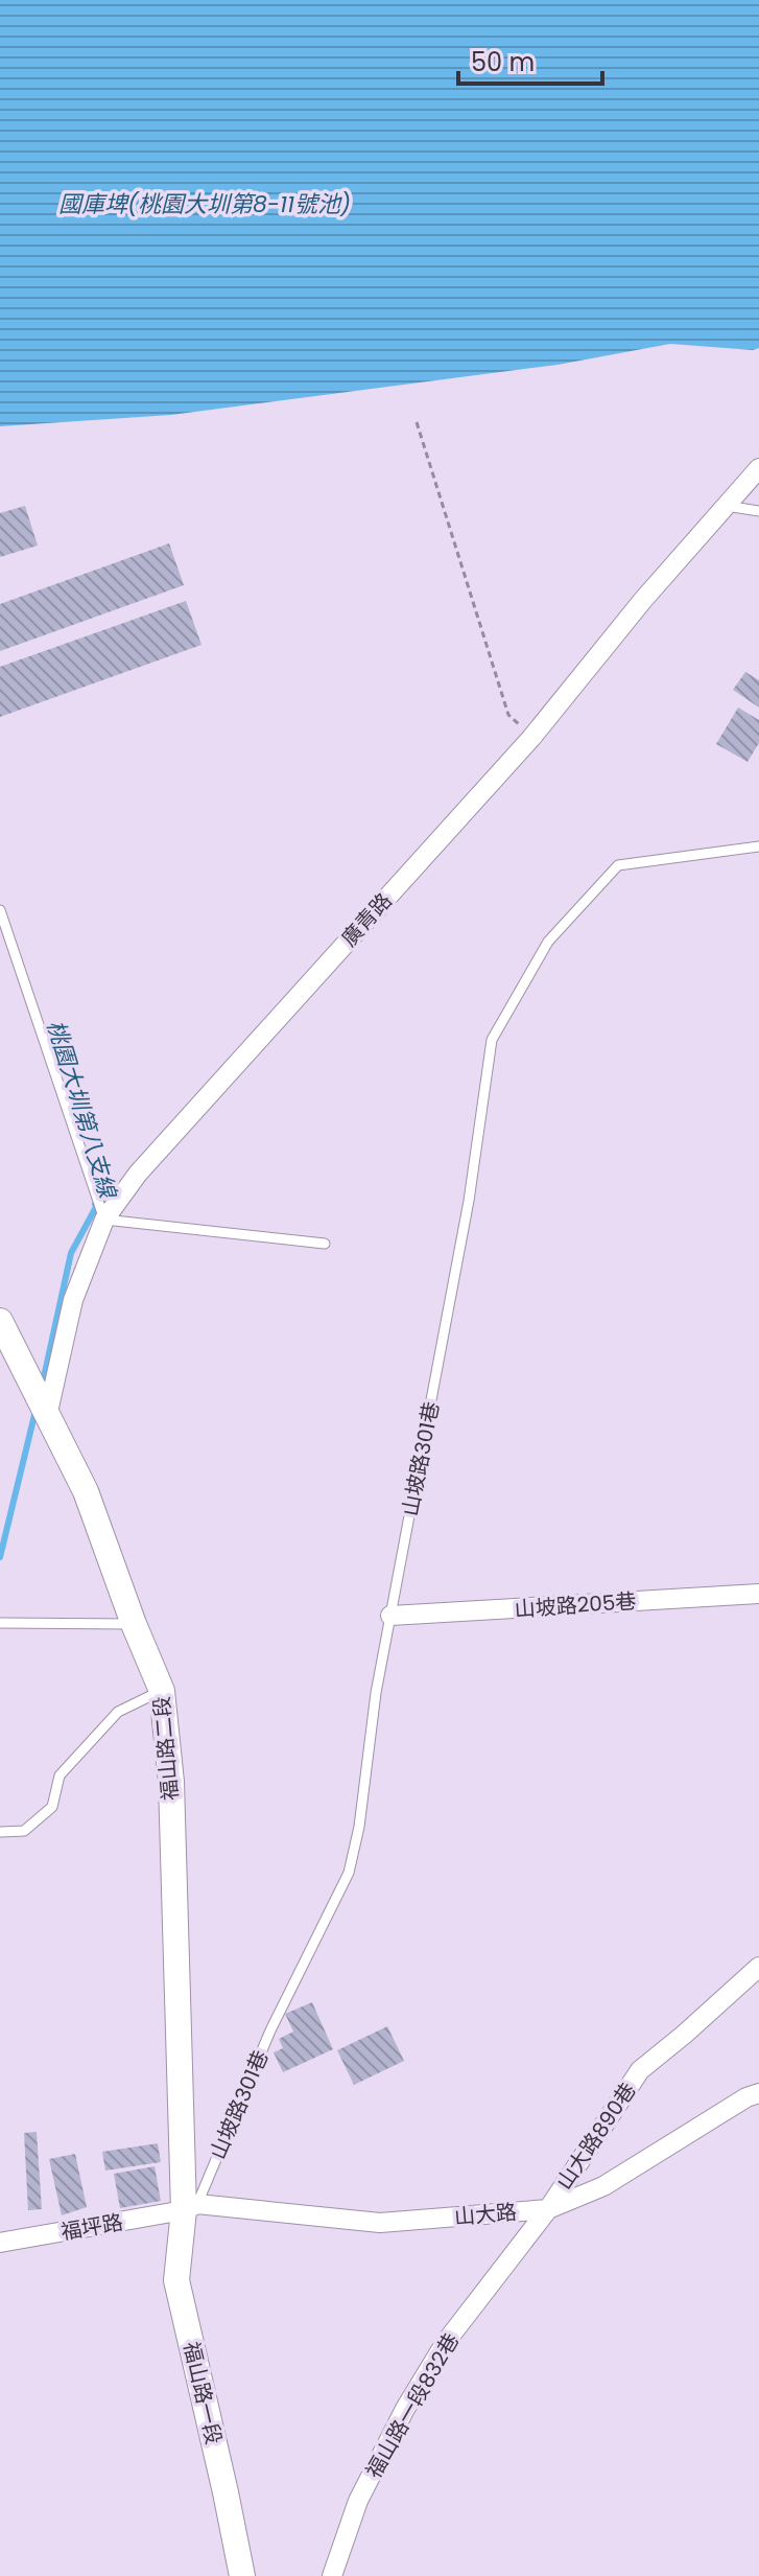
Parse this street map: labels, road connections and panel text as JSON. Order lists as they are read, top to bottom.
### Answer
{
  "streets": {
    "street": [
      "廣青路",
      "山坡路205巷",
      "福山路二段",
      "山大路890巷",
      "山大路",
      "福坪路",
      "福山路一段",
      "福山路一段832巷"
    ],
    "lane": ["山坡路301巷"]
  },
  "crossings": [
    ["廣青路", "福山路二段"],
    ["山坡路301巷", "山坡路205巷"],
    ["山坡路301巷", "福山路二段"],
    ["山坡路301巷", "山大路"],
    ["山坡路301巷", "福坪路"],
    ["山坡路301巷", "福山路一段"],
    ["福山路二段", "山大路"],
    ["福山路二段", "福坪路"],
    ["福山路二段", "福山路一段"],
    ["山大路890巷", "山大路"],
    ["山大路890巷", "福山路一段832巷"],
    ["山大路", "福坪路"],
    ["山大路", "福山路一段"],
    ["山大路", "福山路一段832巷"],
    ["福坪路", "福山路一段"]
  ],
  "water": ["國庫埤(桃園大圳第8-11號池)", "桃園大圳第八支線"],
  "scale_bar": "50 m"
}
